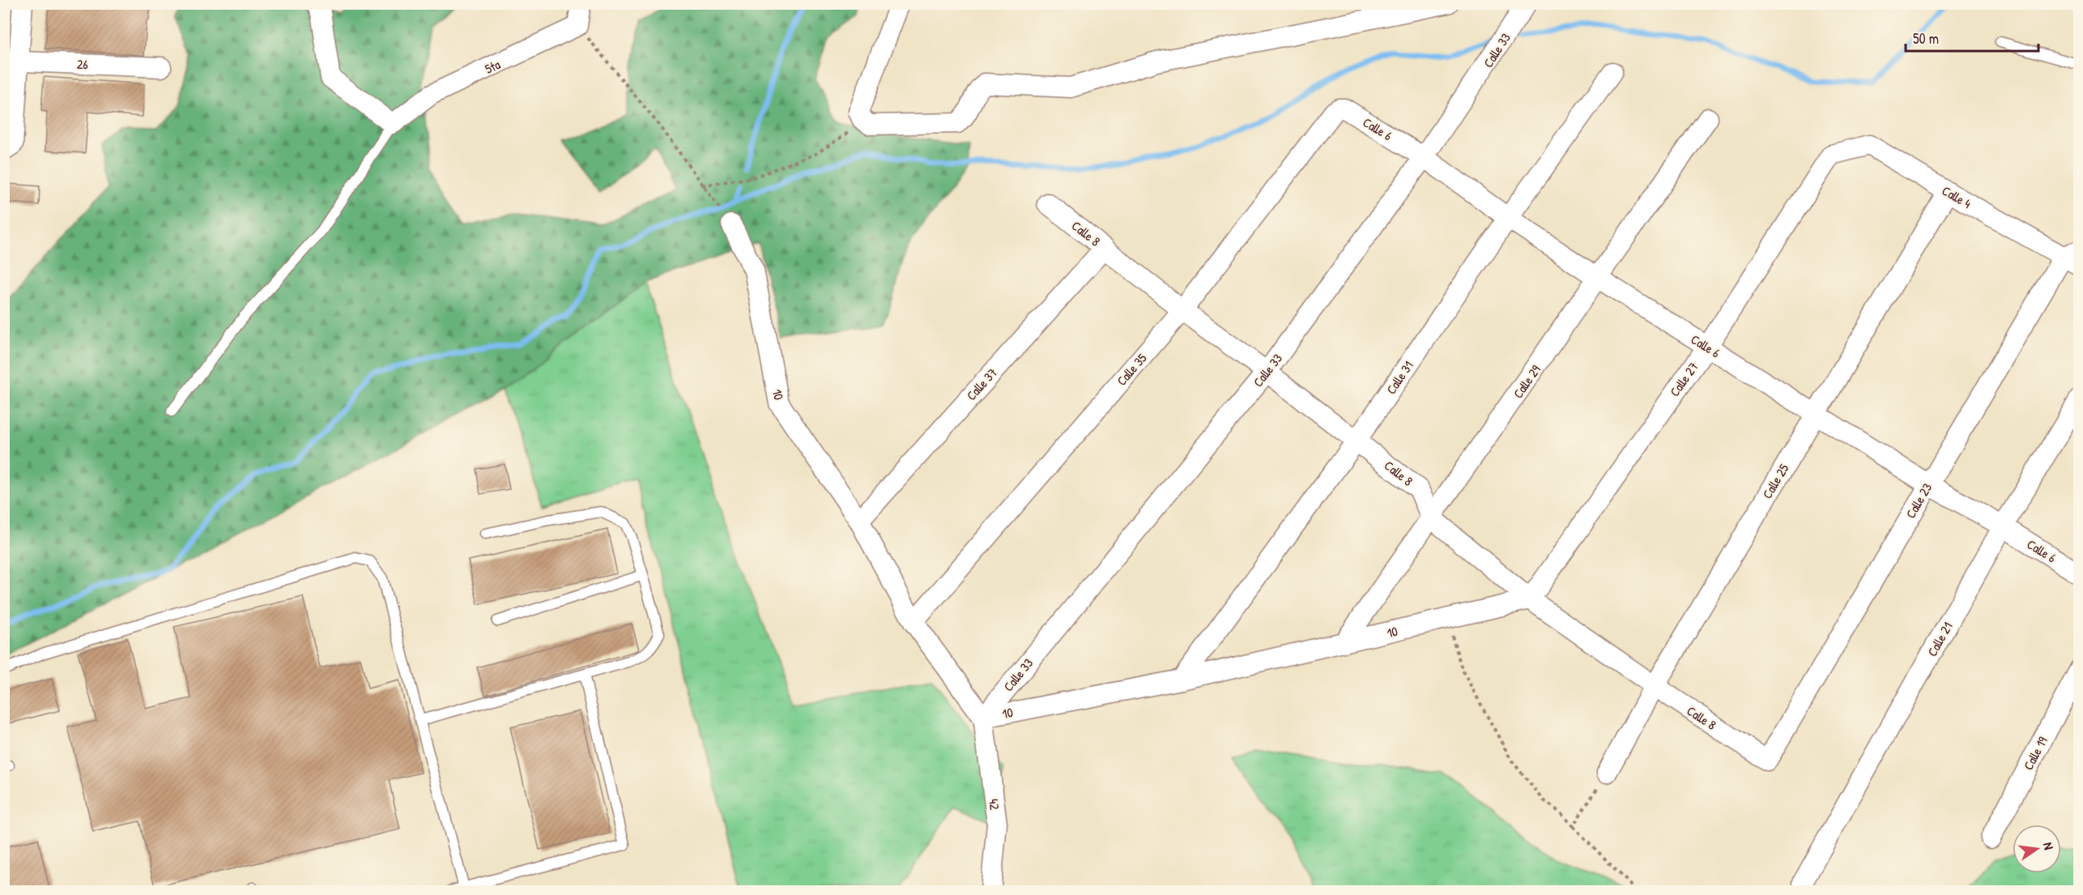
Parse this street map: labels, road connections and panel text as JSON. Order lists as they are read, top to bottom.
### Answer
{
  "streets": {
    "street": [
      "Calle 33",
      "26",
      "5ta",
      "Calle 6",
      "Calle 4",
      "Calle 8",
      "Calle 35",
      "Calle 31",
      "Calle 27",
      "Calle 29",
      "Calle 37",
      "10",
      "Calle 25",
      "Calle 23",
      "Calle 21",
      "Calle 19",
      "42"
    ]
  },
  "crossings": [
    ["Calle 33", "Calle 6"],
    ["Calle 33", "Calle 8"],
    ["Calle 33", "10"],
    ["Calle 33", "42"],
    ["Calle 6", "Calle 35"],
    ["Calle 6", "Calle 31"],
    ["Calle 6", "Calle 27"],
    ["Calle 6", "Calle 29"],
    ["Calle 6", "Calle 25"],
    ["Calle 6", "Calle 23"],
    ["Calle 6", "Calle 21"],
    ["Calle 4", "Calle 27"],
    ["Calle 4", "Calle 25"],
    ["Calle 4", "Calle 23"],
    ["Calle 8", "Calle 35"],
    ["Calle 8", "Calle 31"],
    ["Calle 8", "Calle 27"],
    ["Calle 8", "Calle 29"],
    ["Calle 8", "Calle 37"],
    ["Calle 8", "10"],
    ["Calle 8", "Calle 25"],
    ["Calle 8", "Calle 23"],
    ["Calle 35", "10"],
    ["Calle 31", "10"],
    ["Calle 27", "10"],
    ["Calle 29", "10"],
    ["Calle 37", "10"],
    ["10", "42"]
  ],
  "scale_bar": "50 m",
  "north": "right"
}
